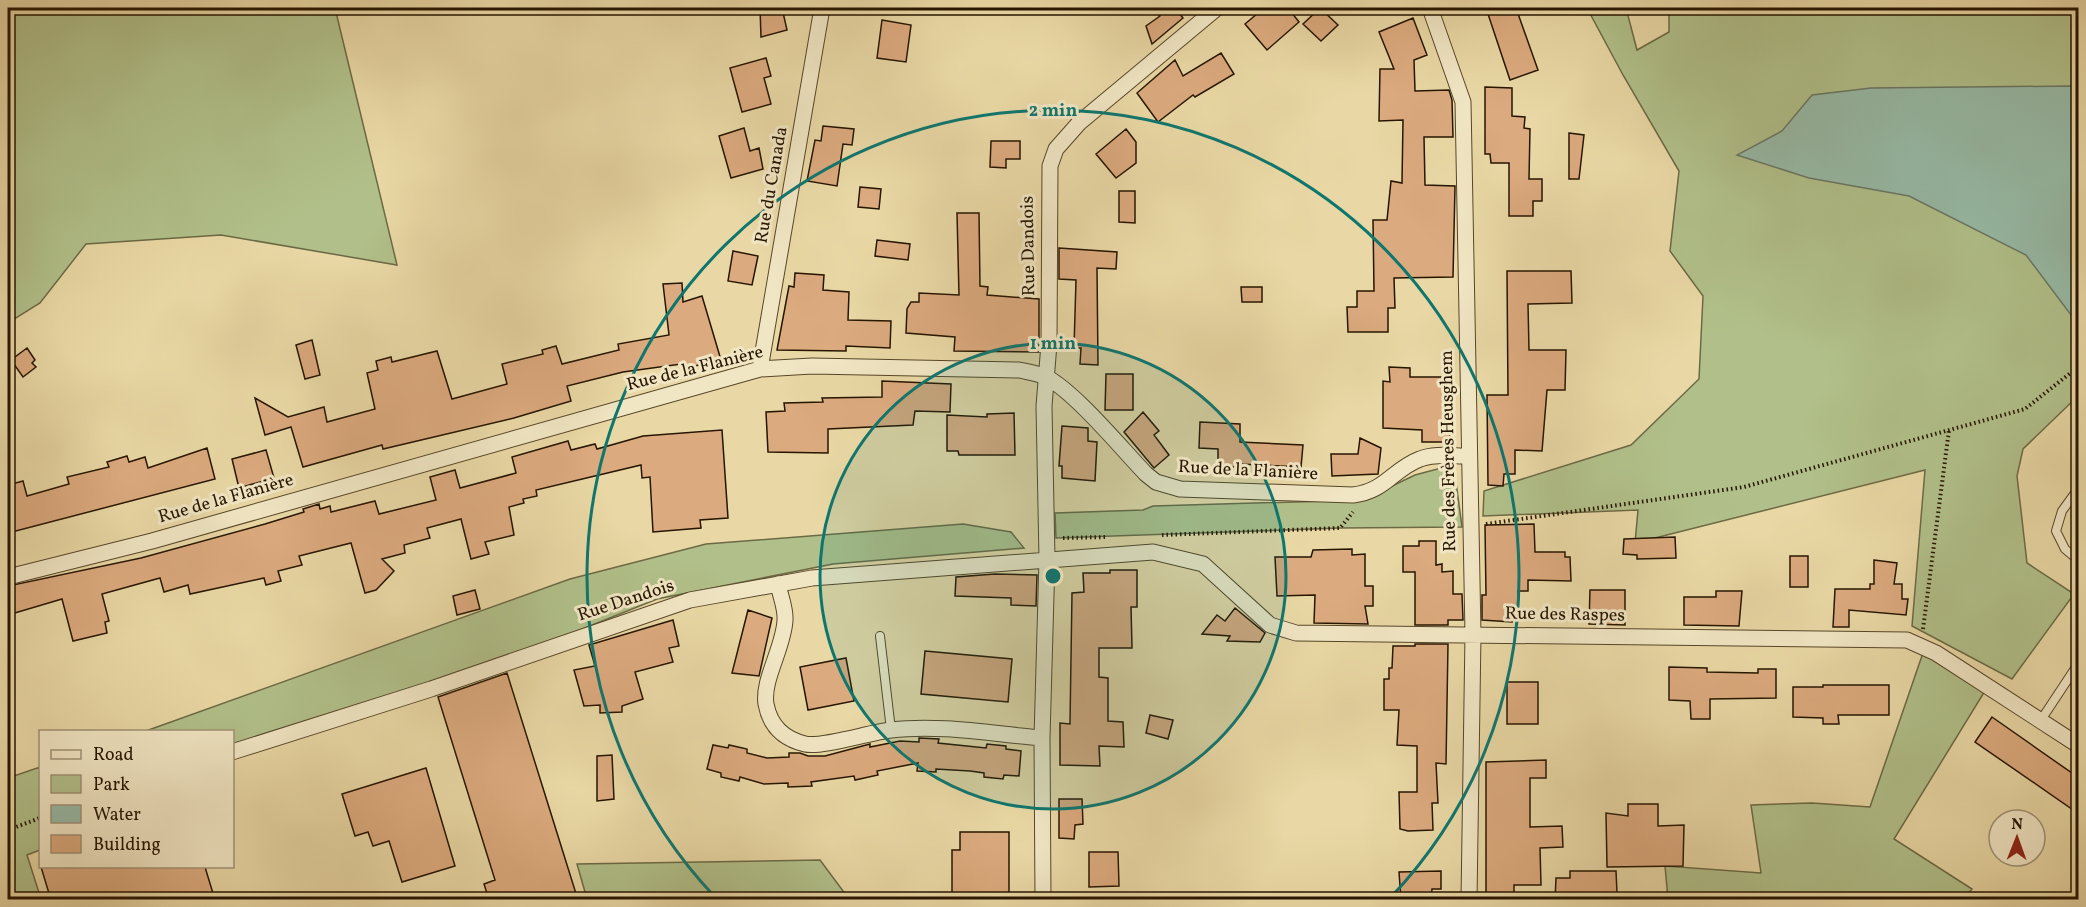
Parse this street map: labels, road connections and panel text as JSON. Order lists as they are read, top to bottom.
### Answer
{
  "streets": {
    "street": [
      "Rue du Canada",
      "Rue Dandois",
      "Rue de la Flanière",
      "Rue des Frères Heusghem",
      "Rue des Raspes"
    ]
  },
  "crossings": [
    ["Rue du Canada", "Rue de la Flanière"],
    ["Rue Dandois", "Rue de la Flanière"],
    ["Rue Dandois", "Rue des Raspes"],
    ["Rue de la Flanière", "Rue des Frères Heusghem"],
    ["Rue des Frères Heusghem", "Rue des Raspes"]
  ],
  "legend": [
    "Road",
    "Park",
    "Water",
    "Building"
  ],
  "north": "top",
  "rings": ["2 min", "1 min"]
}
